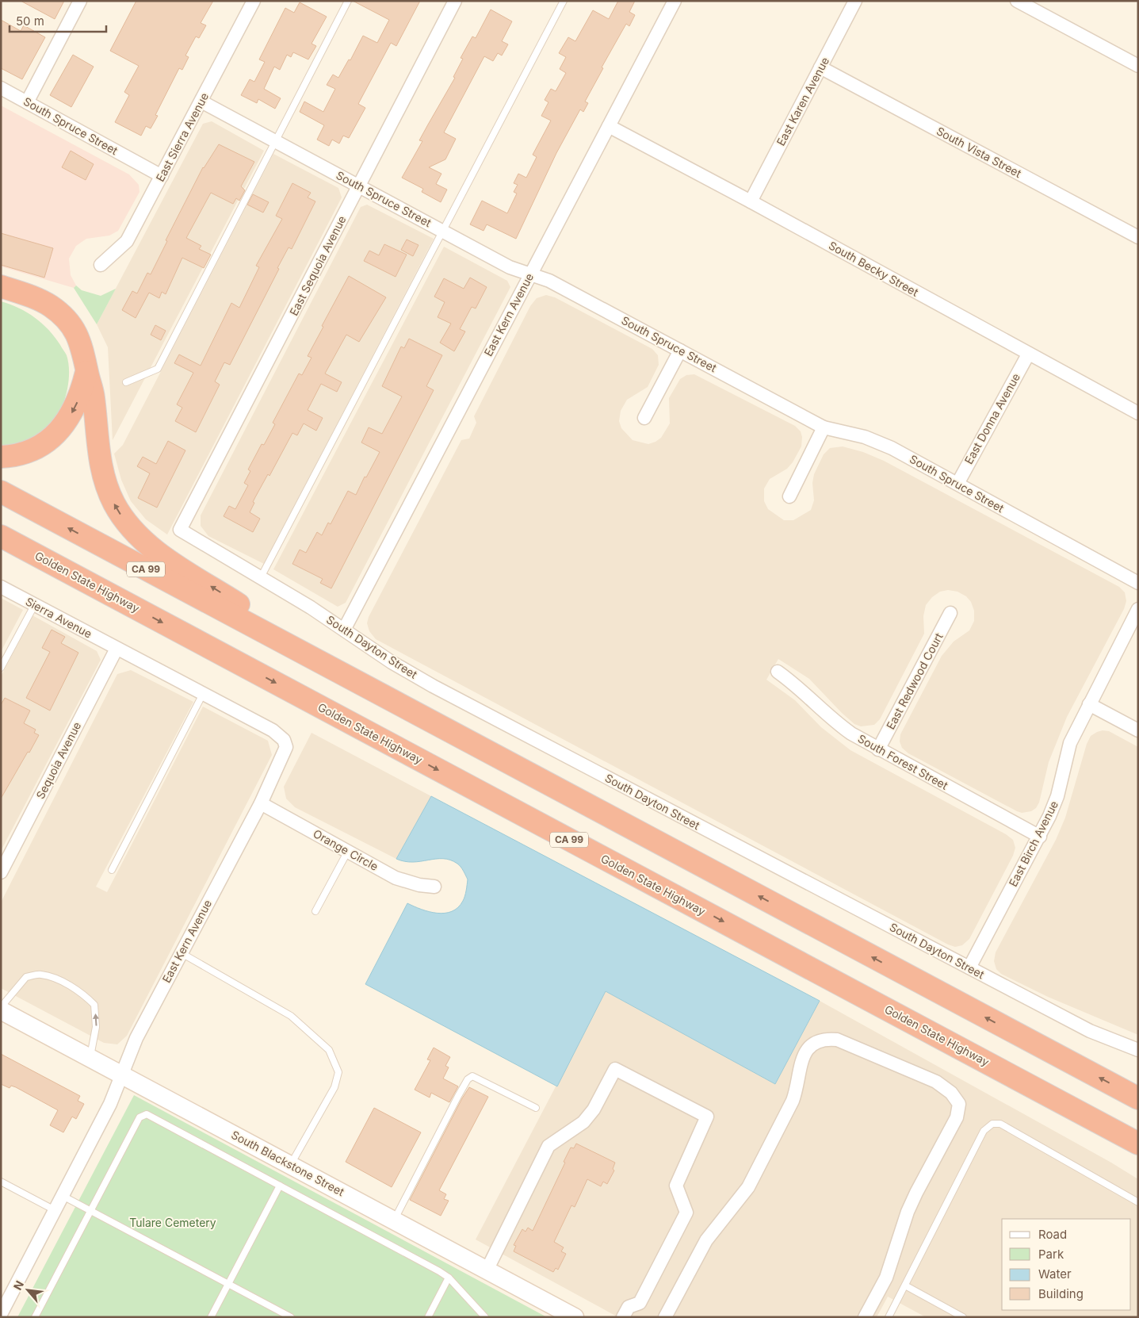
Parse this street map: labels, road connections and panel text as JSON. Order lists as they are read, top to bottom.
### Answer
{
  "streets": {
    "highway": ["CA 99", "Golden State Highway"],
    "main road": ["South Blackstone Street"],
    "street": [
      "East Karen Avenue",
      "South Spruce Street",
      "East Sierra Avenue",
      "South Vista Street",
      "East Sequoia Avenue",
      "South Becky Street",
      "East Kern Avenue",
      "East Donna Avenue",
      "Sierra Avenue",
      "South Dayton Street",
      "East Redwood Court",
      "Sequoia Avenue",
      "South Forest Street",
      "East Birch Avenue",
      "Orange Circle"
    ]
  },
  "crossings": [
    ["East Karen Avenue", "South Vista Street"],
    ["East Karen Avenue", "South Becky Street"],
    ["South Spruce Street", "East Sierra Avenue"],
    ["South Spruce Street", "East Sequoia Avenue"],
    ["South Spruce Street", "East Kern Avenue"],
    ["South Spruce Street", "East Donna Avenue"],
    ["East Sequoia Avenue", "South Dayton Street"],
    ["South Becky Street", "East Kern Avenue"],
    ["South Becky Street", "East Donna Avenue"],
    ["East Kern Avenue", "Sierra Avenue"],
    ["East Kern Avenue", "South Dayton Street"],
    ["East Kern Avenue", "Sequoia Avenue"],
    ["East Kern Avenue", "Orange Circle"],
    ["East Kern Avenue", "South Blackstone Street"],
    ["Sierra Avenue", "Sequoia Avenue"],
    ["South Dayton Street", "East Birch Avenue"],
    ["East Redwood Court", "South Forest Street"],
    ["South Forest Street", "East Birch Avenue"]
  ],
  "parks": ["Tulare Cemetery"],
  "legend": [
    "Road",
    "Park",
    "Water",
    "Building"
  ],
  "scale_bar": "50 m",
  "north": "top left"
}
